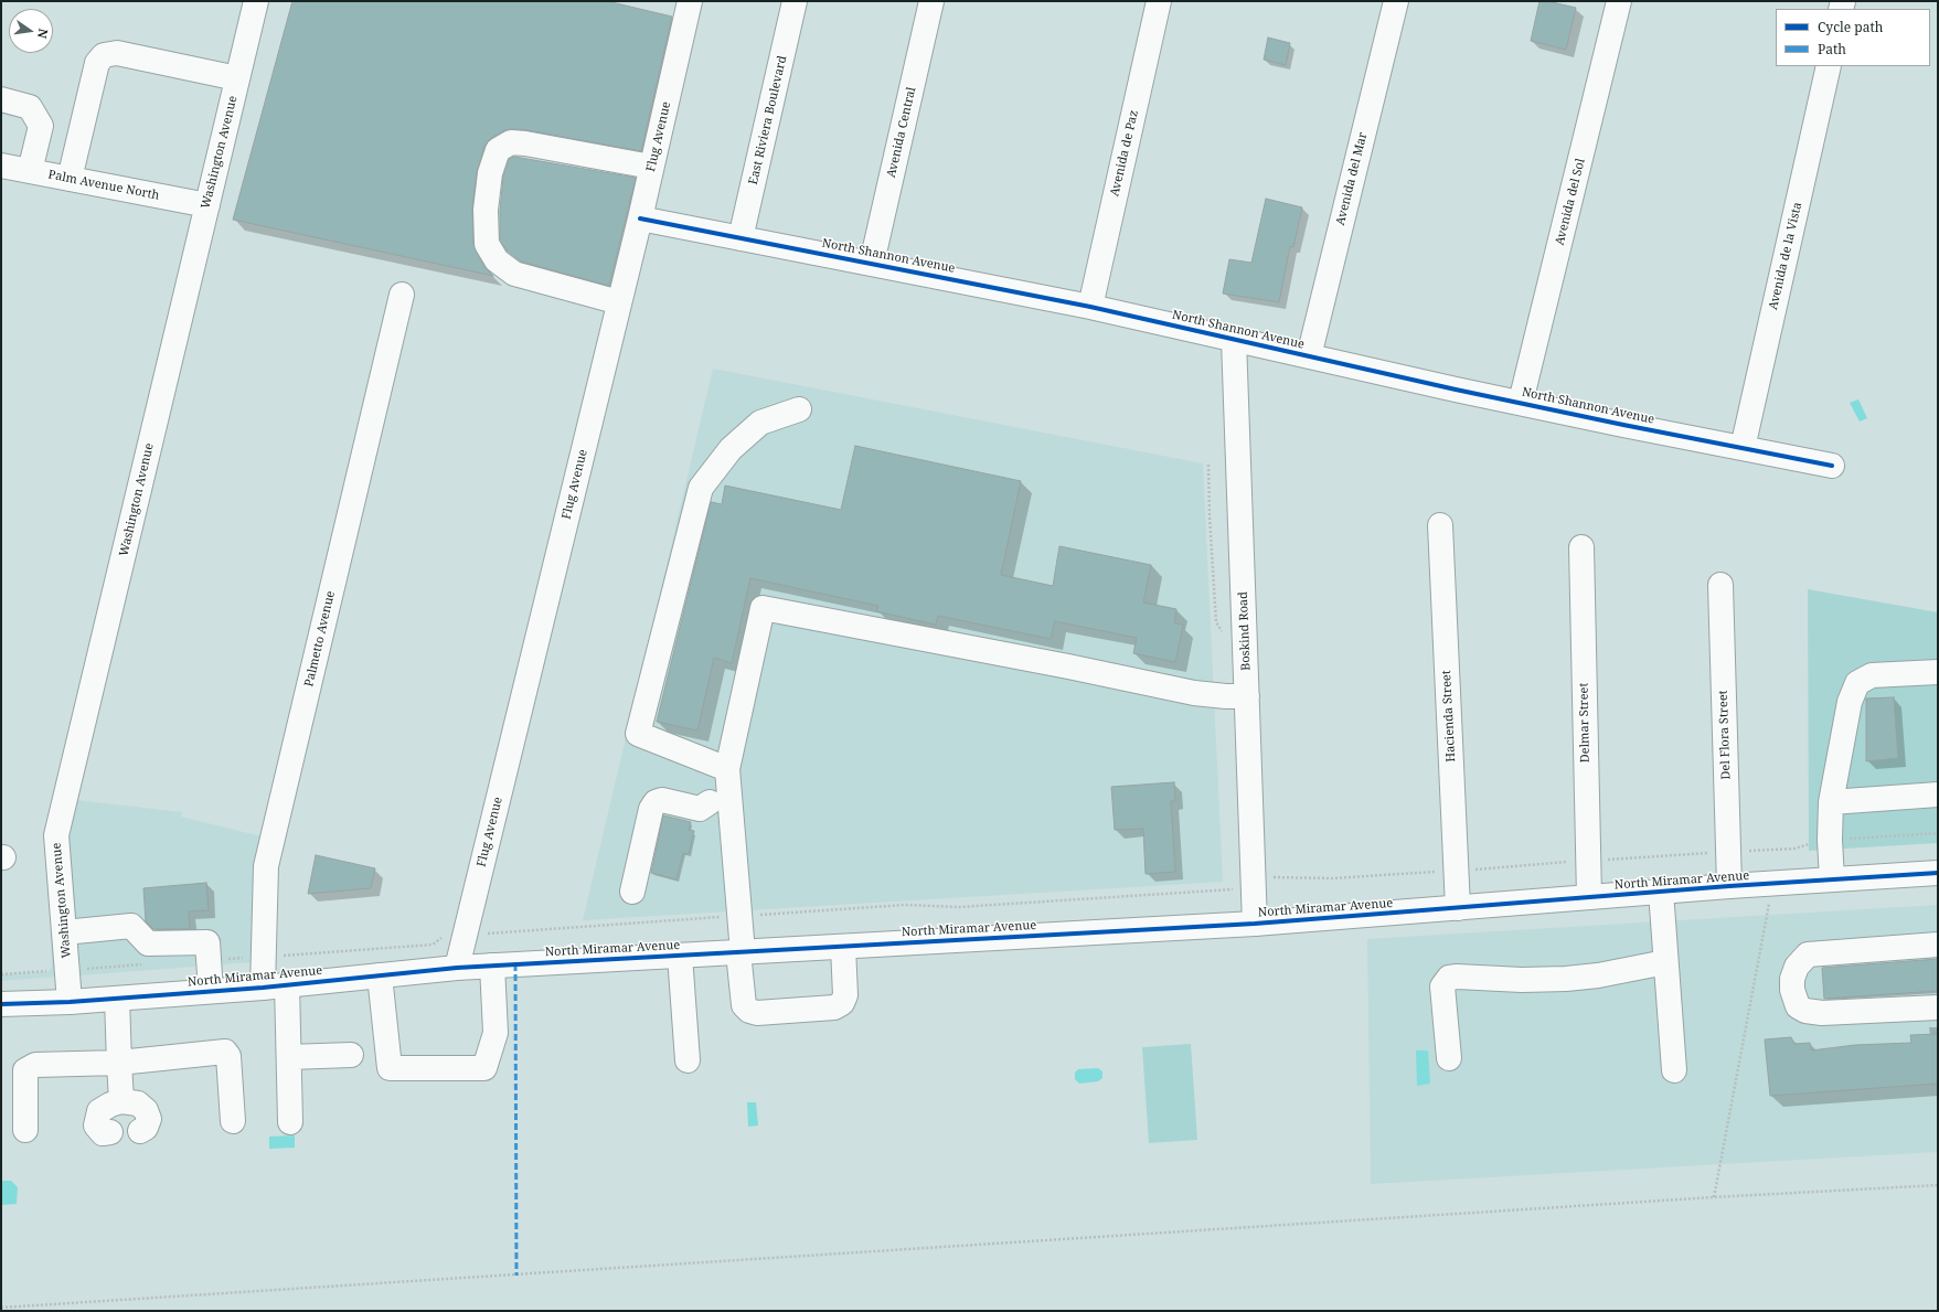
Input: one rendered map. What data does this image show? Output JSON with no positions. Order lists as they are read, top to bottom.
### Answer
{
  "streets": {
    "street": [
      "East Riviera Boulevard",
      "Avenida Central",
      "Flug Avenue",
      "Washington Avenue",
      "Avenida de Paz",
      "Avenida del Mar",
      "Palm Avenue North",
      "Avenida del Sol",
      "North Shannon Avenue",
      "Avenida de la Vista",
      "Boskind Road",
      "Palmetto Avenue",
      "Hacienda Street",
      "Delmar Street",
      "Del Flora Street",
      "North Miramar Avenue"
    ]
  },
  "crossings": [
    ["East Riviera Boulevard", "North Shannon Avenue"],
    ["Avenida Central", "North Shannon Avenue"],
    ["Flug Avenue", "North Shannon Avenue"],
    ["Flug Avenue", "North Miramar Avenue"],
    ["Washington Avenue", "Palm Avenue North"],
    ["Washington Avenue", "North Miramar Avenue"],
    ["Avenida de Paz", "North Shannon Avenue"],
    ["Avenida del Mar", "North Shannon Avenue"],
    ["Avenida del Sol", "North Shannon Avenue"],
    ["North Shannon Avenue", "Avenida de la Vista"],
    ["North Shannon Avenue", "Boskind Road"],
    ["Boskind Road", "North Miramar Avenue"],
    ["Palmetto Avenue", "North Miramar Avenue"],
    ["Hacienda Street", "North Miramar Avenue"],
    ["Delmar Street", "North Miramar Avenue"],
    ["Del Flora Street", "North Miramar Avenue"]
  ],
  "legend": ["Cycle path", "Path"],
  "north": "right"
}
